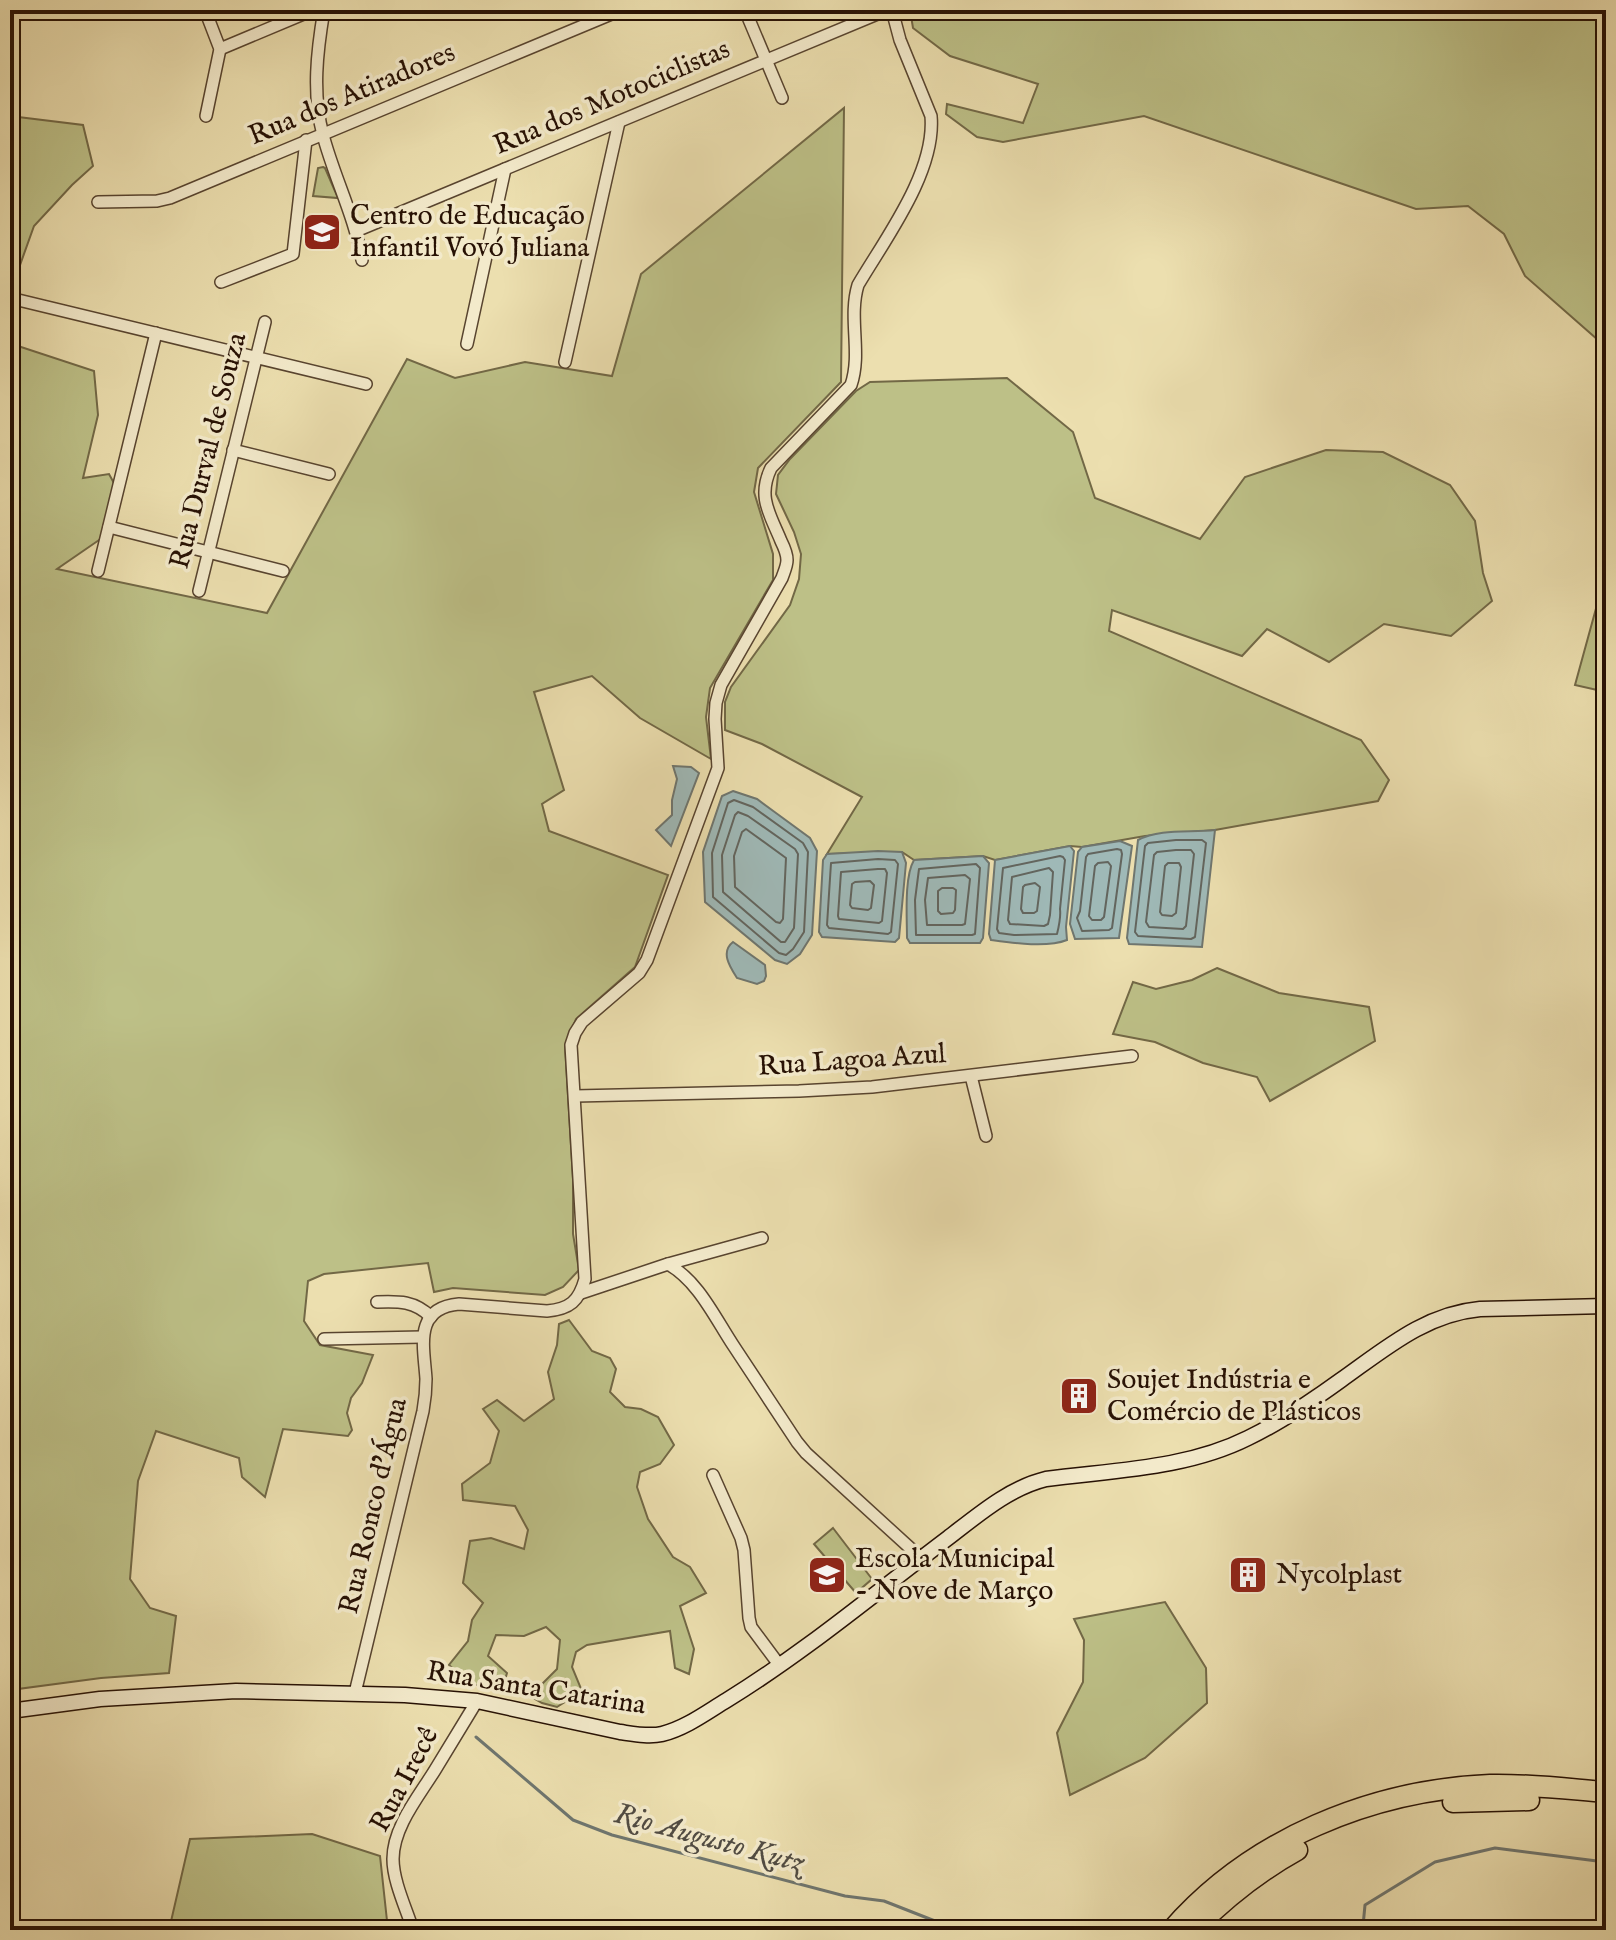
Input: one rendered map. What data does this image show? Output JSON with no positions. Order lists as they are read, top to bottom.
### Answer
{
  "streets": {
    "street": [
      "Rua dos Atiradores",
      "Rua dos Motociclistas",
      "Rua Durval de Souza",
      "Rua Lagoa Azul",
      "Rua Ronco d’Água",
      "Rua Santa Catarina",
      "Rua Irecê"
    ]
  },
  "crossings": [
    ["Rua Ronco d’Água", "Rua Santa Catarina"],
    ["Rua Santa Catarina", "Rua Irecê"]
  ],
  "water": ["Rio Augusto Kutz"],
  "places": {
    "school or university": ["Centro de Educação Infantil Vovó Juliana", "Escola Municipal - Nove de Março"],
    "building": ["Soujet Indústria e Comércio de Plásticos", "Nycolplast"]
  }
}
